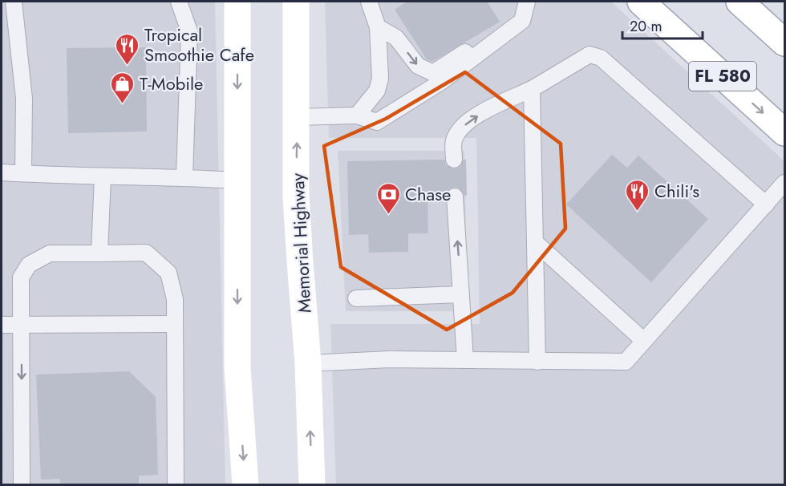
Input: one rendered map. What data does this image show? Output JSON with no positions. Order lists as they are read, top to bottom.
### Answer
{
  "streets": {
    "main road": ["FL 580", "Memorial Highway"]
  },
  "places": {
    "restaurant": ["Tropical Smoothie Cafe", "Chili's"],
    "shop": ["T-Mobile"],
    "bank": ["Chase"]
  },
  "scale_bar": "20 m"
}
